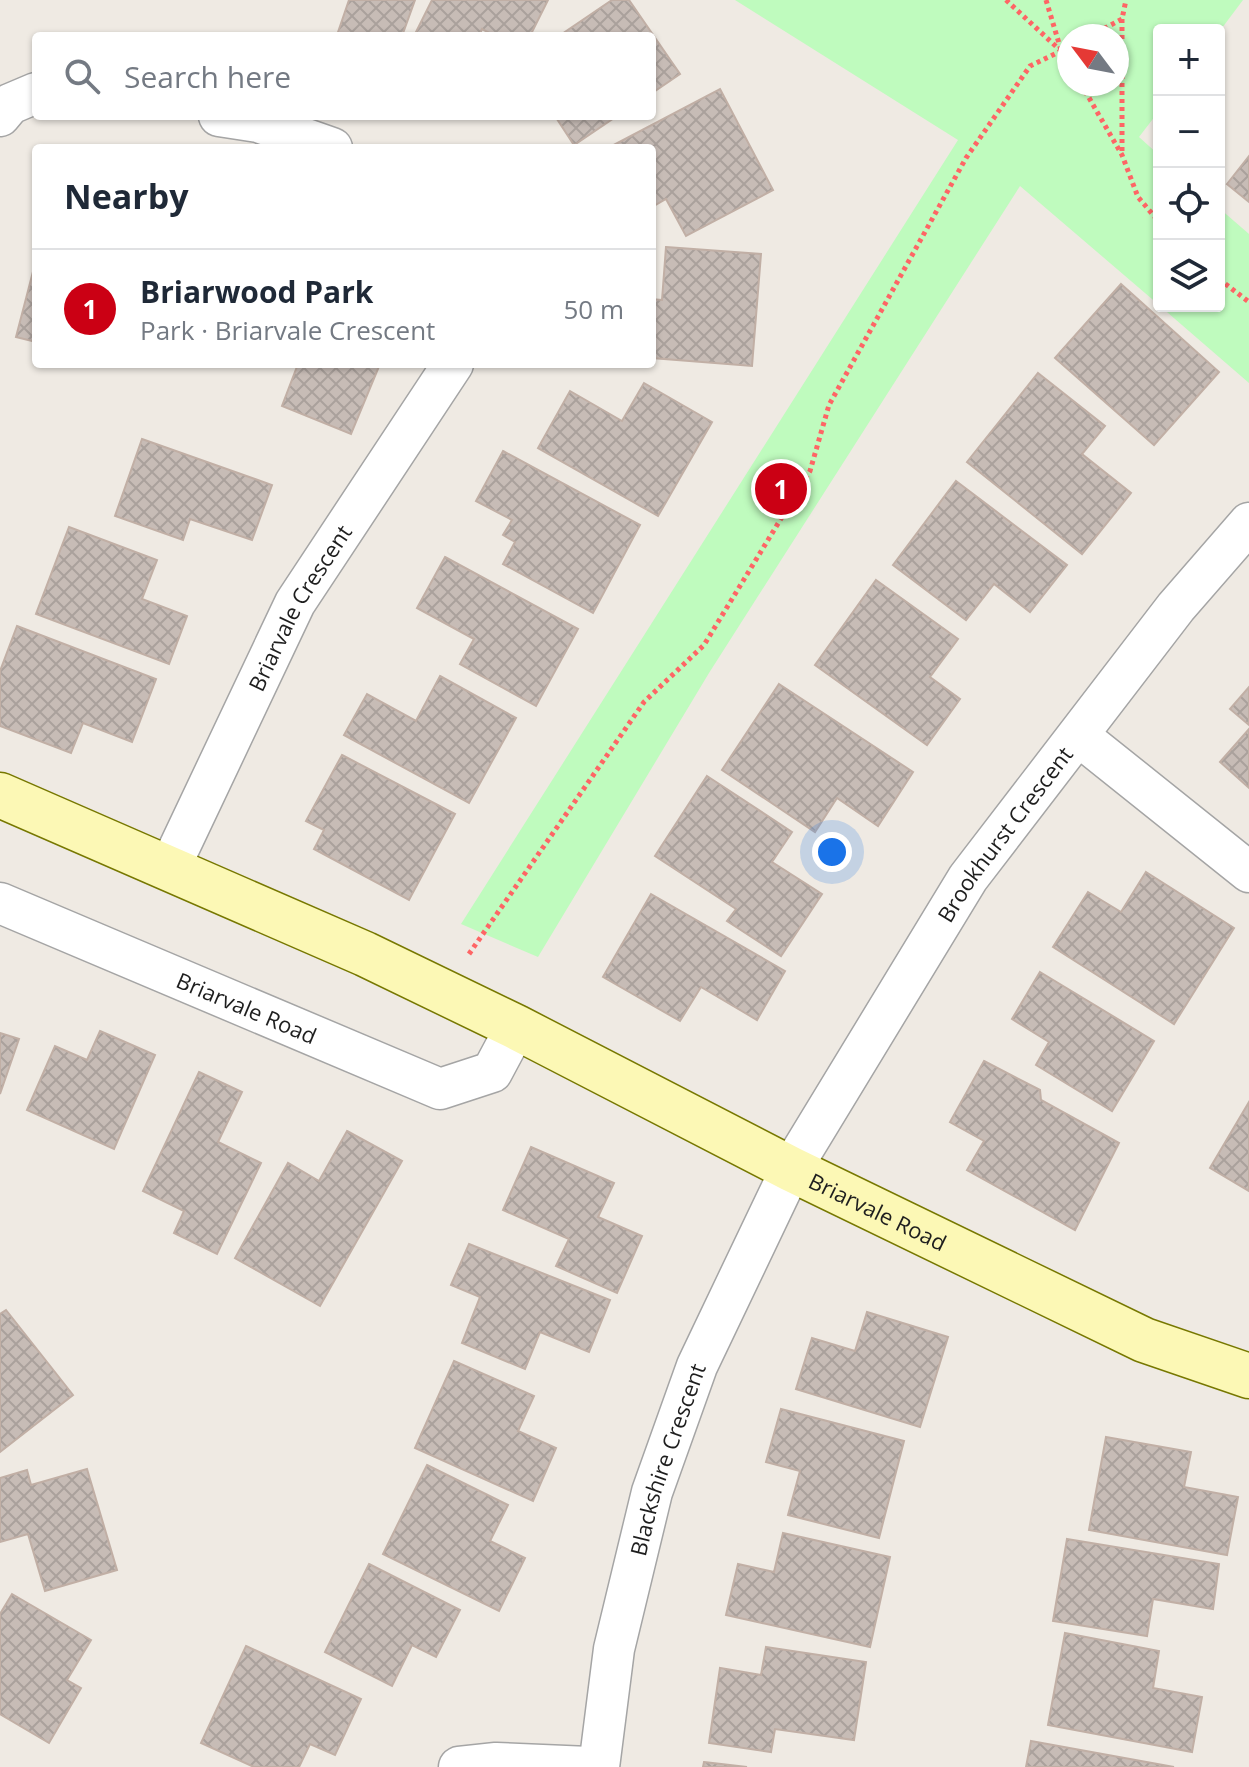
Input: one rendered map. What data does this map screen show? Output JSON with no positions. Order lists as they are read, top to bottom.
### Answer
{
  "streets": {
    "street": [
      "Briarvale Crescent",
      "Brookhurst Crescent",
      "Briarvale Road",
      "Blackshire Crescent"
    ]
  },
  "crossings": [
    ["Briarvale Crescent", "Briarvale Road"],
    ["Brookhurst Crescent", "Briarvale Road"],
    ["Brookhurst Crescent", "Blackshire Crescent"],
    ["Briarvale Road", "Blackshire Crescent"]
  ],
  "north": "top left",
  "page": {
    "map_buttons": ["+", "−"],
    "search": "Search here",
    "heading": "Nearby",
    "list": [
      {
        "mark": "1",
        "name": "Briarwood Park",
        "note": "Park · Briarvale Crescent",
        "value": "50 m"
      }
    ],
    "pins": "1"
  }
}
